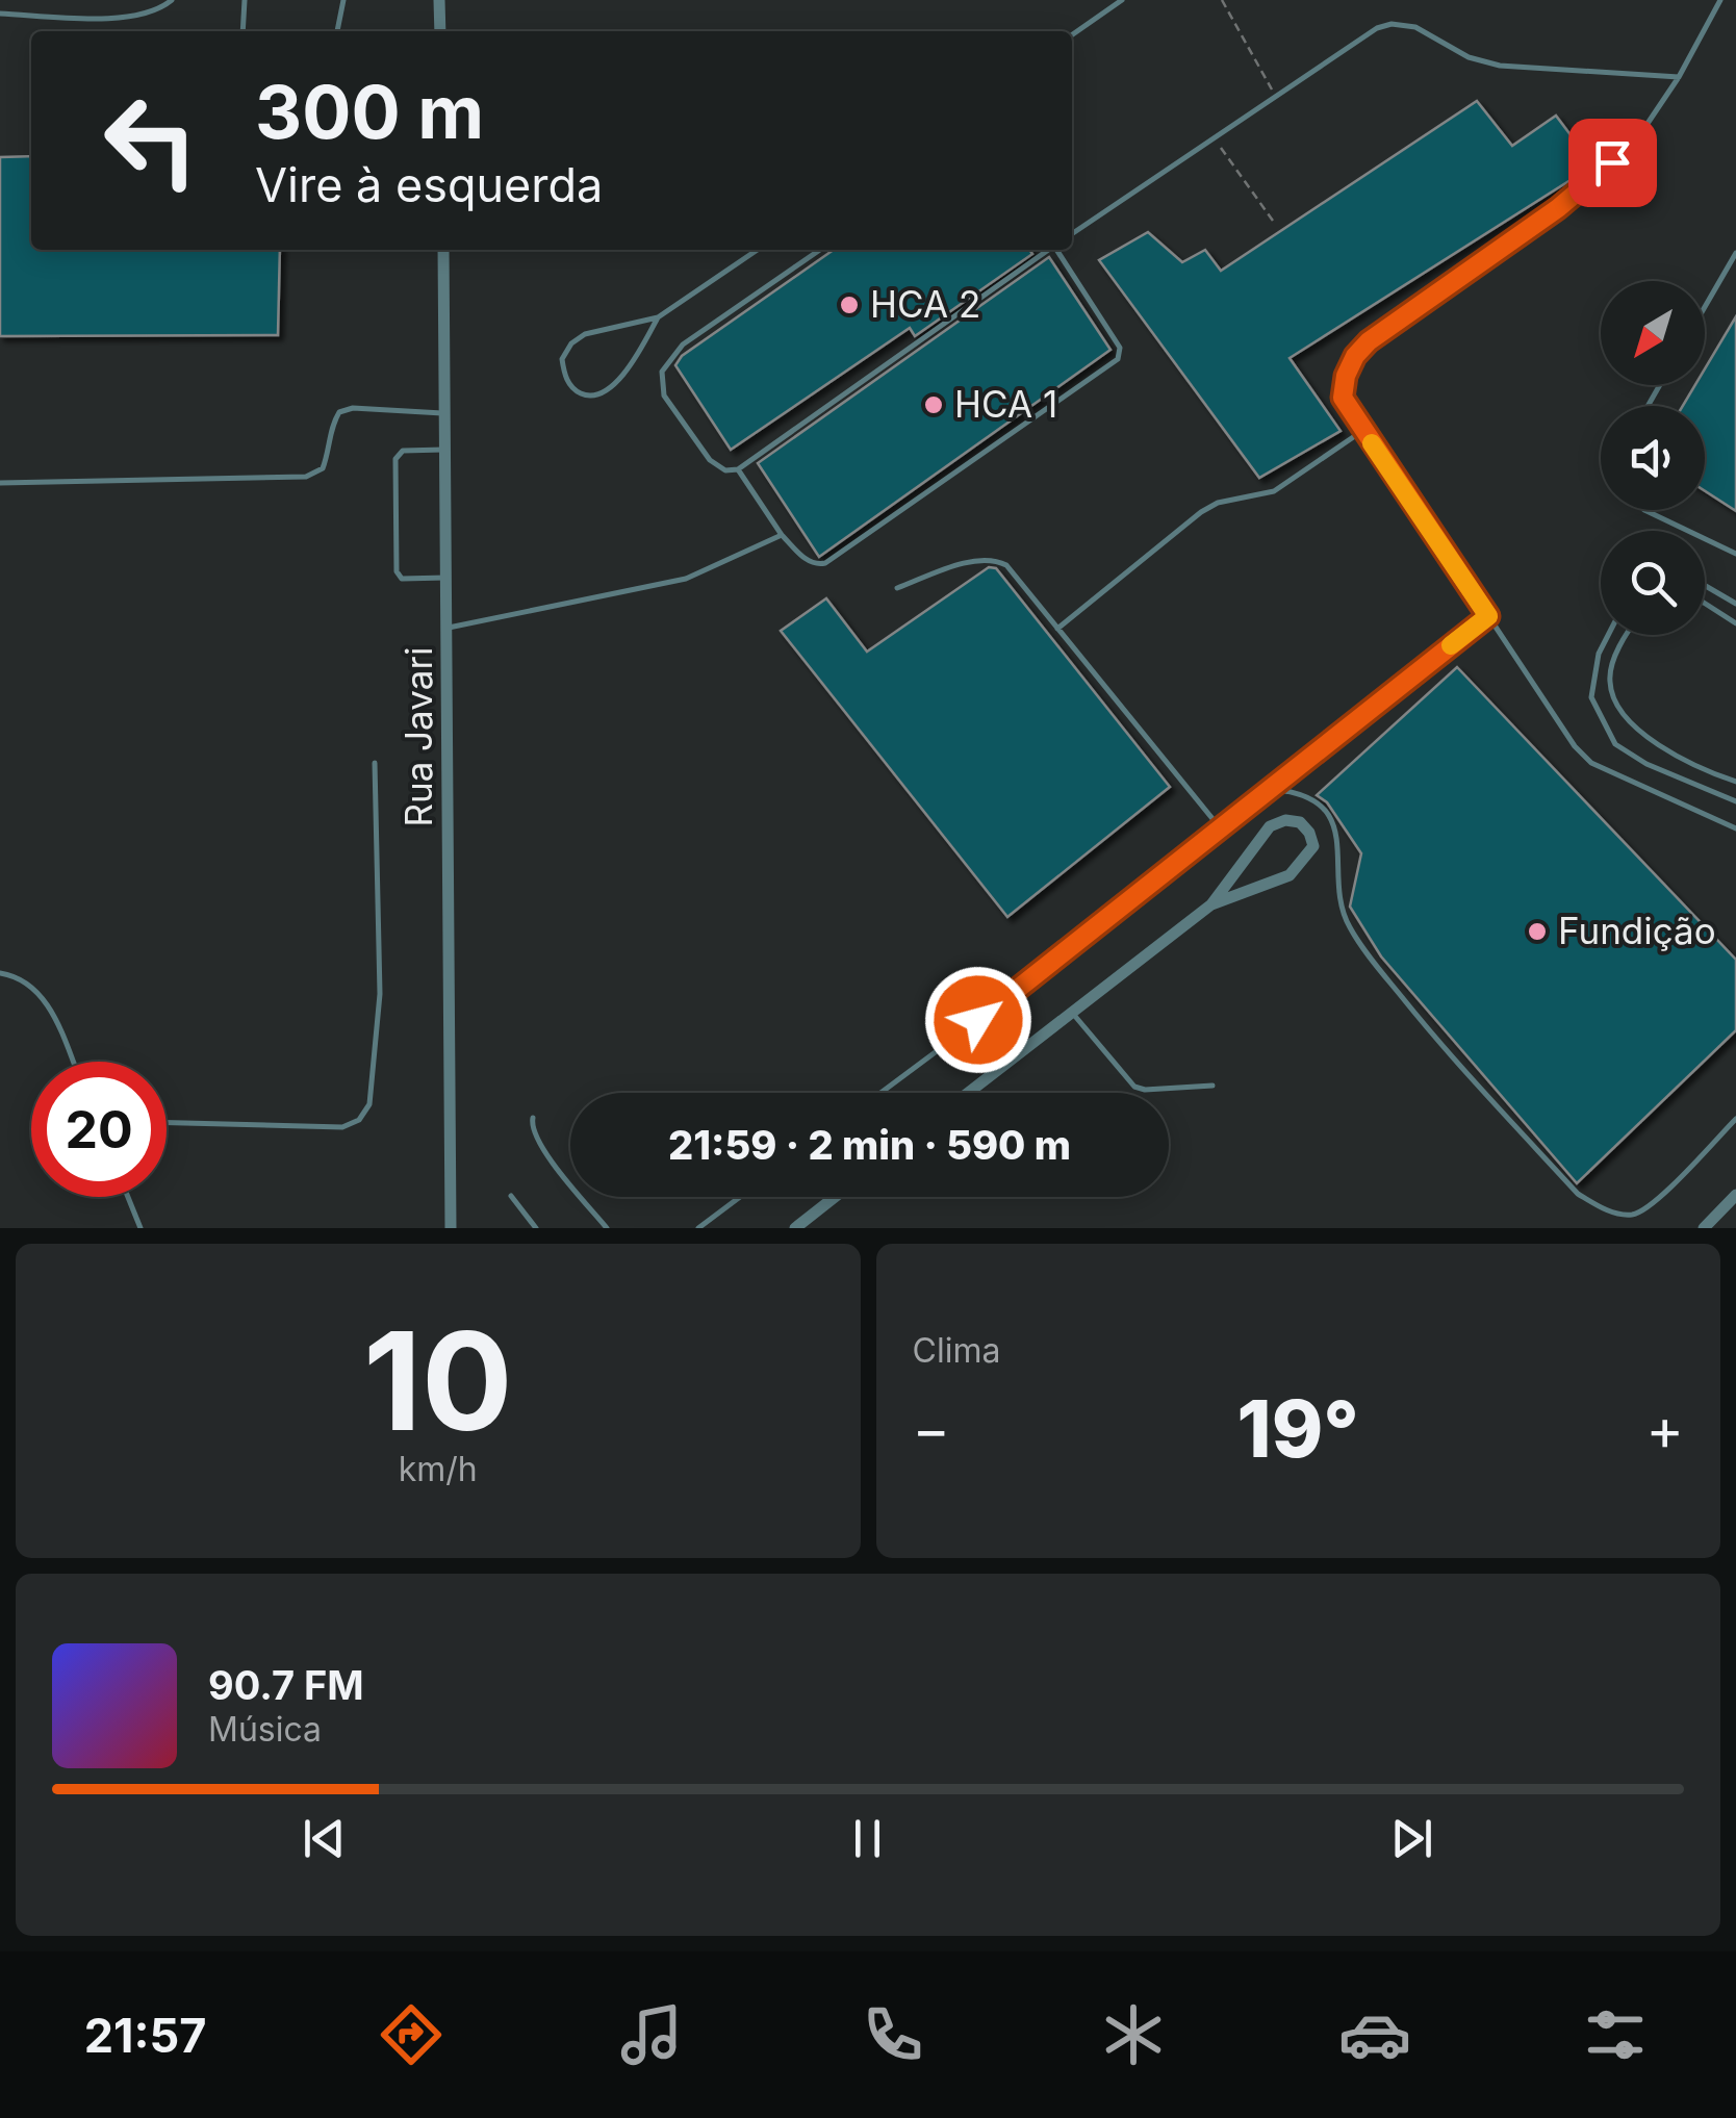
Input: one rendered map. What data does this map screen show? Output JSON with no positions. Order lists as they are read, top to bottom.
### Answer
{
  "streets": {
    "street": ["Rua Javari"]
  },
  "places": ["HCA 2", "HCA 1", "Fundição"],
  "north": "bottom left",
  "page": {
    "turn": ["300 m", "Vire à esquerda"],
    "limit": "20",
    "trip": "21:59 · 2 min · 590 m",
    "tile": [
      ["10", "km/h"],
      "Clima"
    ],
    "heat": ["−", "19°", "+"],
    "song": ["90.7 FM", "Música"],
    "tabs": "21:57"
  }
}
